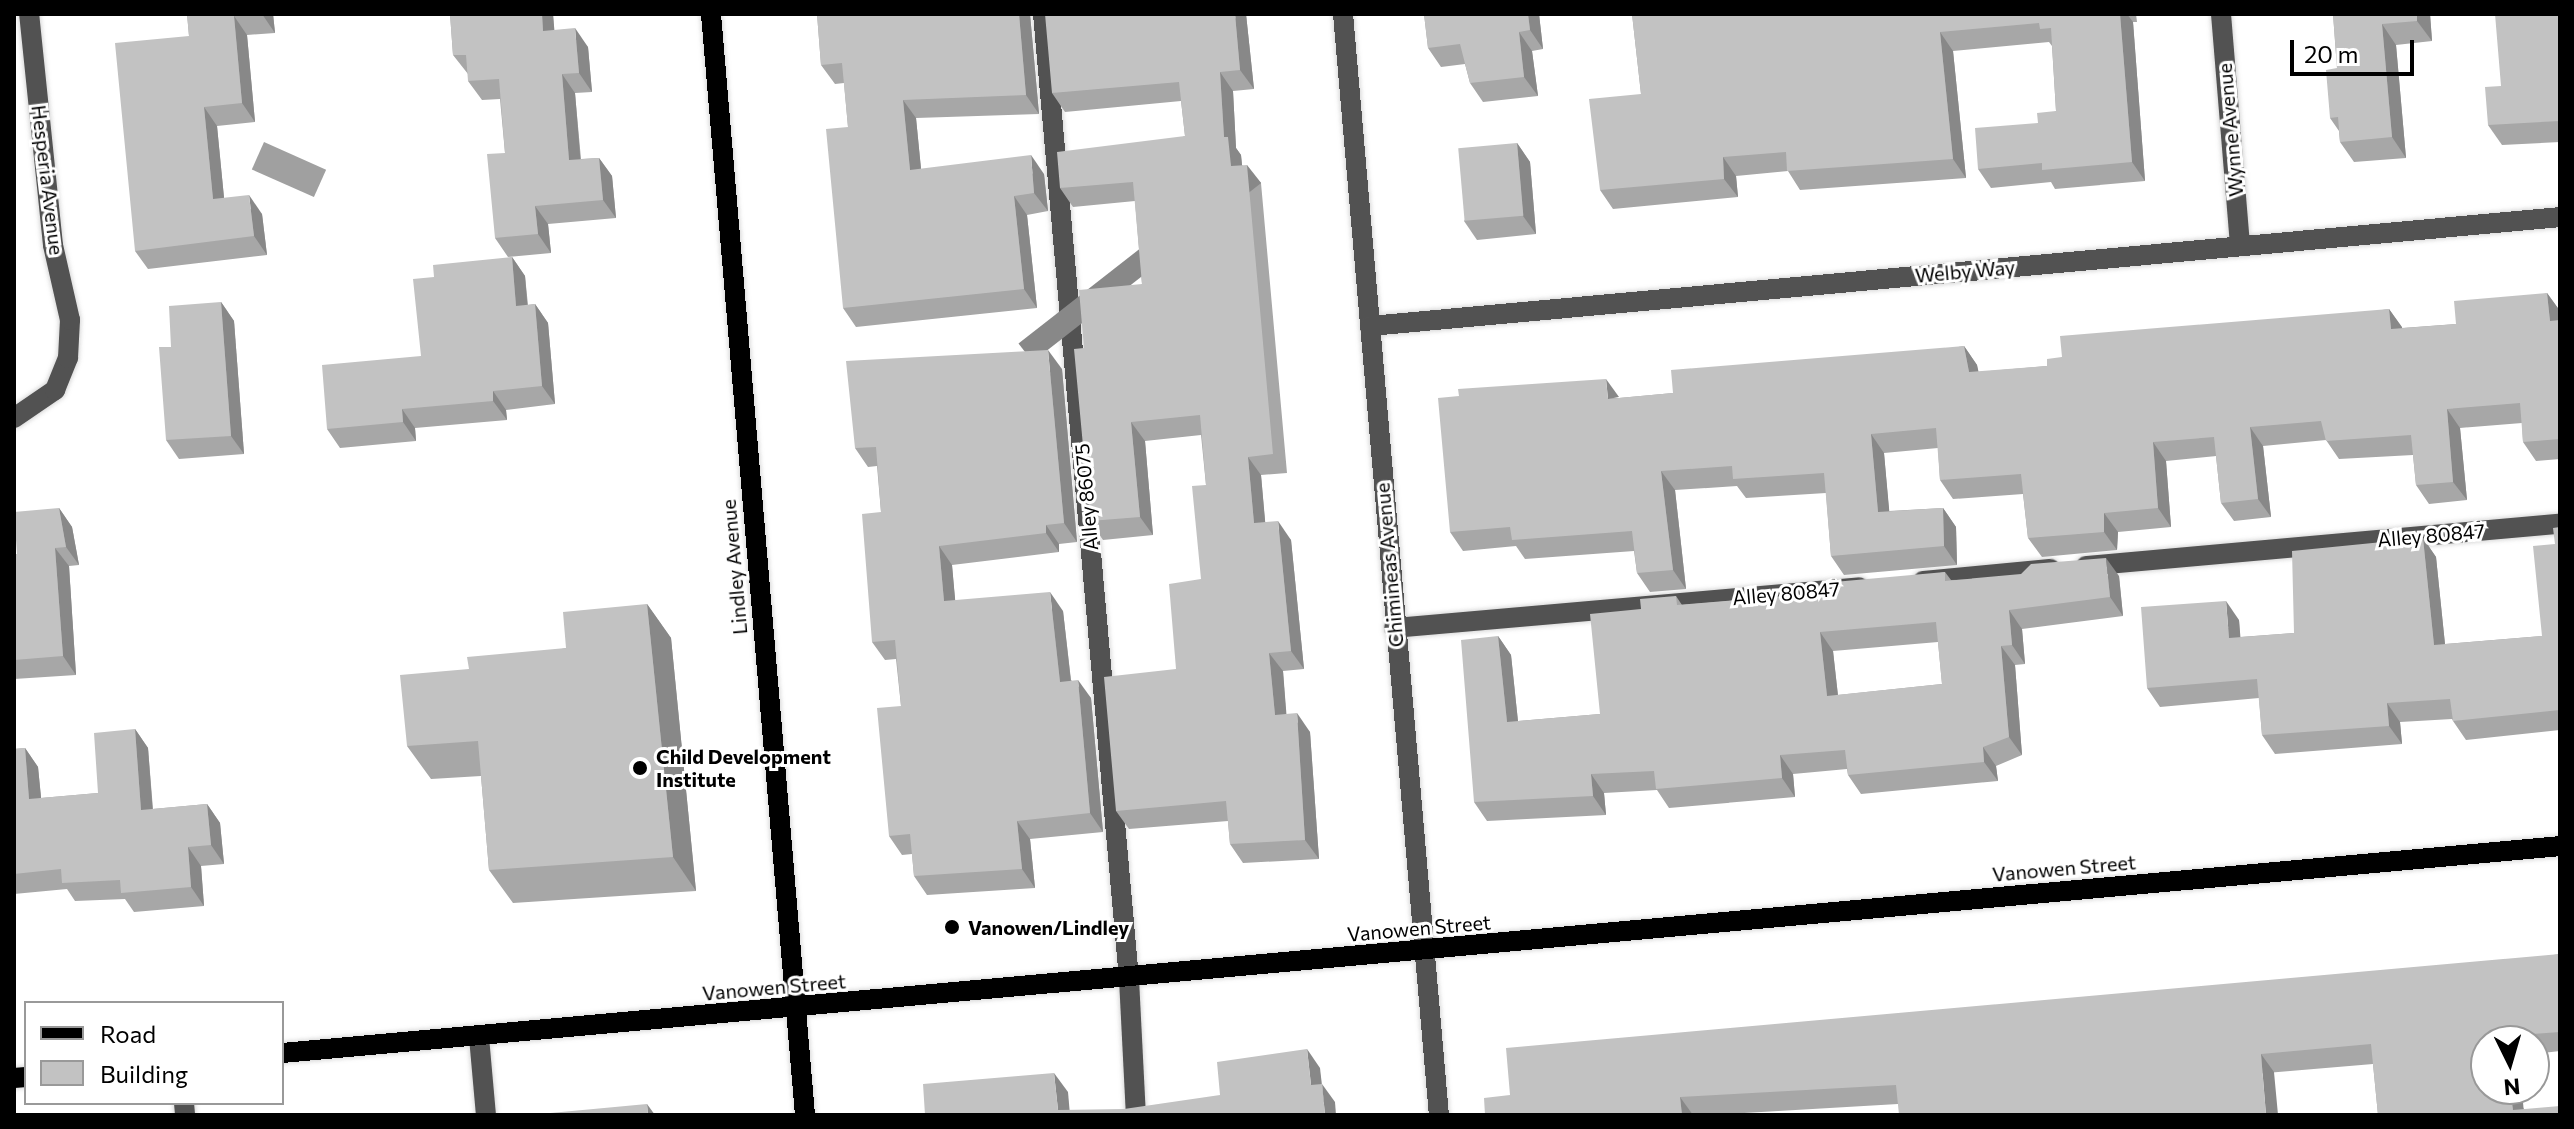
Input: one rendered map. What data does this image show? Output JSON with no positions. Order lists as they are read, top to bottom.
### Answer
{
  "streets": {
    "main road": ["Lindley Avenue", "Vanowen Street"],
    "street": [
      "Wynne Avenue",
      "Hesperia Avenue",
      "Welby Way",
      "Alley 86075",
      "Alley 80847",
      "Chimineas Avenue"
    ]
  },
  "crossings": [
    ["Wynne Avenue", "Welby Way"],
    ["Welby Way", "Chimineas Avenue"],
    ["Alley 86075", "Vanowen Street"],
    ["Alley 80847", "Chimineas Avenue"],
    ["Chimineas Avenue", "Vanowen Street"],
    ["Lindley Avenue", "Vanowen Street"]
  ],
  "places": ["Child Development Institute", "Vanowen/Lindley"],
  "legend": ["Road", "Building"],
  "scale_bar": "20 m",
  "north": "bottom"
}
